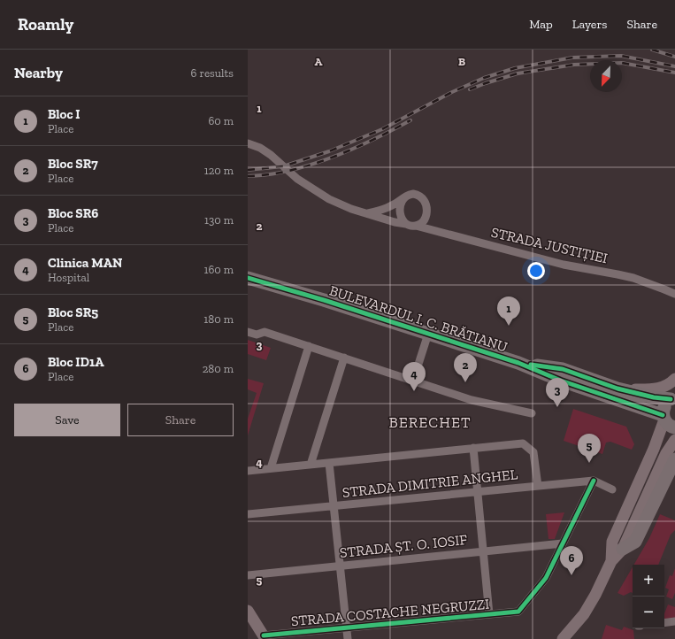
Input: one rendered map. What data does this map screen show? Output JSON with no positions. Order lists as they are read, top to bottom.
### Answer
{
  "streets": {
    "main road": ["BULEVARDUL I. C. BRĂTIANU"],
    "street": [
      "STRADA JUSTIȚIEI",
      "STRADA DIMITRIE ANGHEL",
      "STRADA ȘT. O. IOSIF",
      "STRADA COSTACHE NEGRUZZI"
    ]
  },
  "crossings": [
    ["STRADA ȘT. O. IOSIF", "STRADA COSTACHE NEGRUZZI"]
  ],
  "districts": ["BERECHET"],
  "north": "bottom left",
  "page": {
    "header": "Roamly",
    "nav": ["Map", "Layers", "Share"],
    "heading": ["Nearby", "6 results"],
    "list": [
      {
        "mark": "1",
        "name": "Bloc I",
        "note": "Place",
        "value": "60 m"
      },
      {
        "mark": "2",
        "name": "Bloc SR7",
        "note": "Place",
        "value": "120 m"
      },
      {
        "mark": "3",
        "name": "Bloc SR6",
        "note": "Place",
        "value": "130 m"
      },
      {
        "mark": "4",
        "name": "Clinica MAN",
        "note": "Hospital",
        "value": "160 m"
      },
      {
        "mark": "5",
        "name": "Bloc SR5",
        "note": "Place",
        "value": "180 m"
      },
      {
        "mark": "6",
        "name": "Bloc ID1A",
        "note": "Place",
        "value": "280 m"
      }
    ],
    "pins": [
      "1",
      "2",
      "4",
      "3",
      "5",
      "6"
    ],
    "buttons": ["Save", "Share"],
    "map_buttons": ["+", "−"]
  },
  "grid": {
    "columns": ["A", "B"],
    "rows": [
      "1",
      "2",
      "3",
      "4",
      "5"
    ]
  }
}
